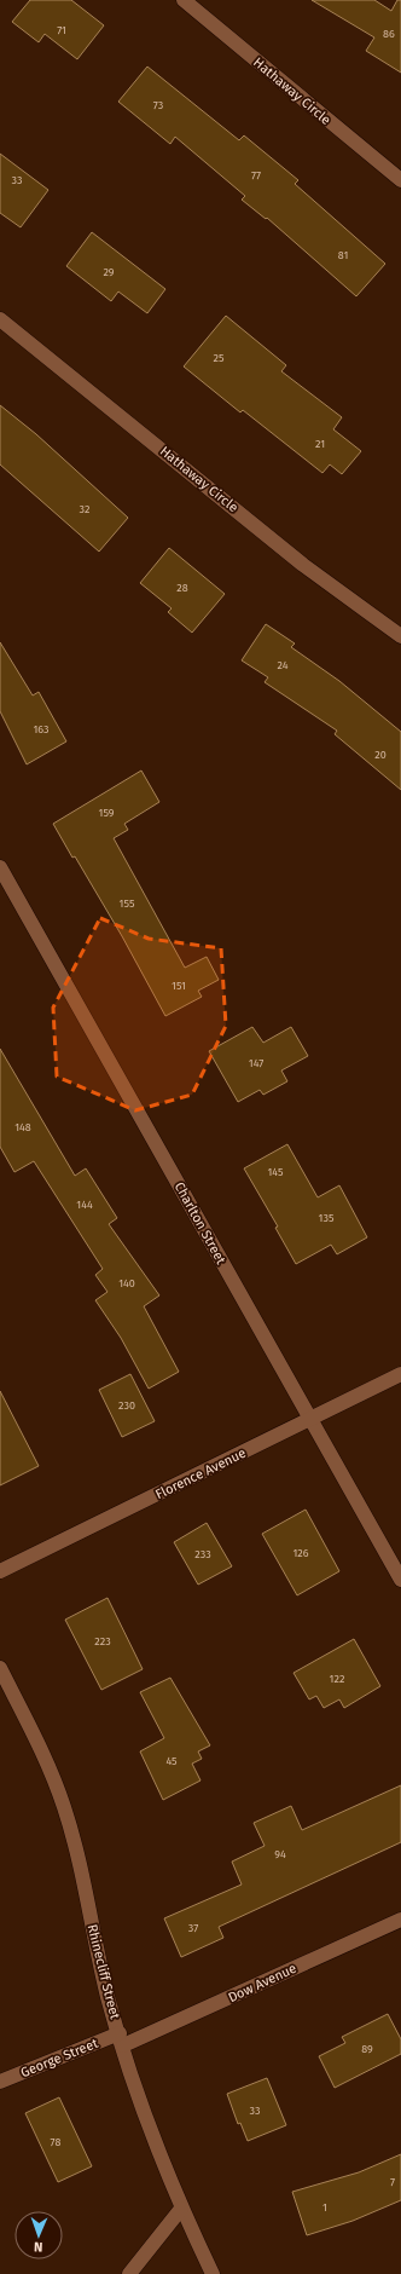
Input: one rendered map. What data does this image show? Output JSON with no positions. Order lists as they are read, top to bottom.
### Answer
{
  "streets": {
    "street": [
      "Hathaway Circle",
      "Charlton Street",
      "Florence Avenue",
      "Rhinecliff Street",
      "Dow Avenue",
      "George Street"
    ]
  },
  "crossings": [
    ["Charlton Street", "Florence Avenue"],
    ["Rhinecliff Street", "Dow Avenue"],
    ["Rhinecliff Street", "George Street"],
    ["Dow Avenue", "George Street"]
  ],
  "house_numbers": [
    "71",
    "86",
    "73",
    "77",
    "33",
    "81",
    "29",
    "25",
    "21",
    "32",
    "28",
    "24",
    "163",
    "20",
    "159",
    "155",
    "151",
    "147",
    "148",
    "145",
    "144",
    "135",
    "140",
    "230",
    "126",
    "233",
    "223",
    "122",
    "45",
    "94",
    "37",
    "89",
    "33",
    "78",
    "7",
    "1"
  ],
  "north": "bottom"
}
